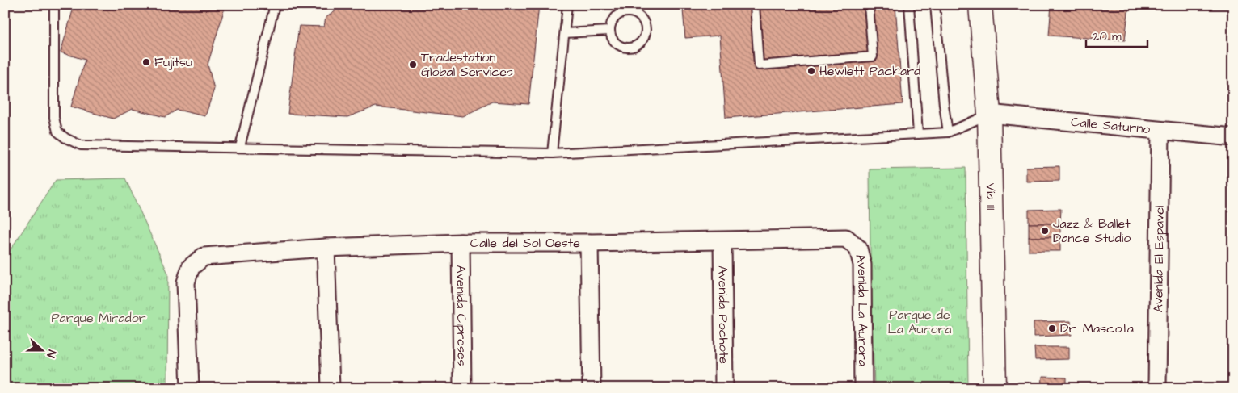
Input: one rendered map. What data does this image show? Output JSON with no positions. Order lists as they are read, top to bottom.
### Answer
{
  "streets": {
    "main road": ["Vía 111"],
    "street": [
      "Calle Saturno",
      "Calle del Sol Oeste",
      "Avenida El Espavel",
      "Avenida La Aurora",
      "Avenida Pochote",
      "Avenida Cipreses"
    ]
  },
  "crossings": [
    ["Calle Saturno", "Vía 111"],
    ["Calle Saturno", "Avenida El Espavel"],
    ["Calle del Sol Oeste", "Avenida La Aurora"],
    ["Calle del Sol Oeste", "Avenida Pochote"],
    ["Calle del Sol Oeste", "Avenida Cipreses"]
  ],
  "parks": ["Parque de La Aurora", "Parque Mirador"],
  "places": [
    "Fujitsu",
    "Tradestation Global Services",
    "Hewlett Packard",
    "Jazz & Ballet Dance Studio",
    "Dr. Mascota"
  ],
  "scale_bar": "20 m",
  "north": "right"
}
